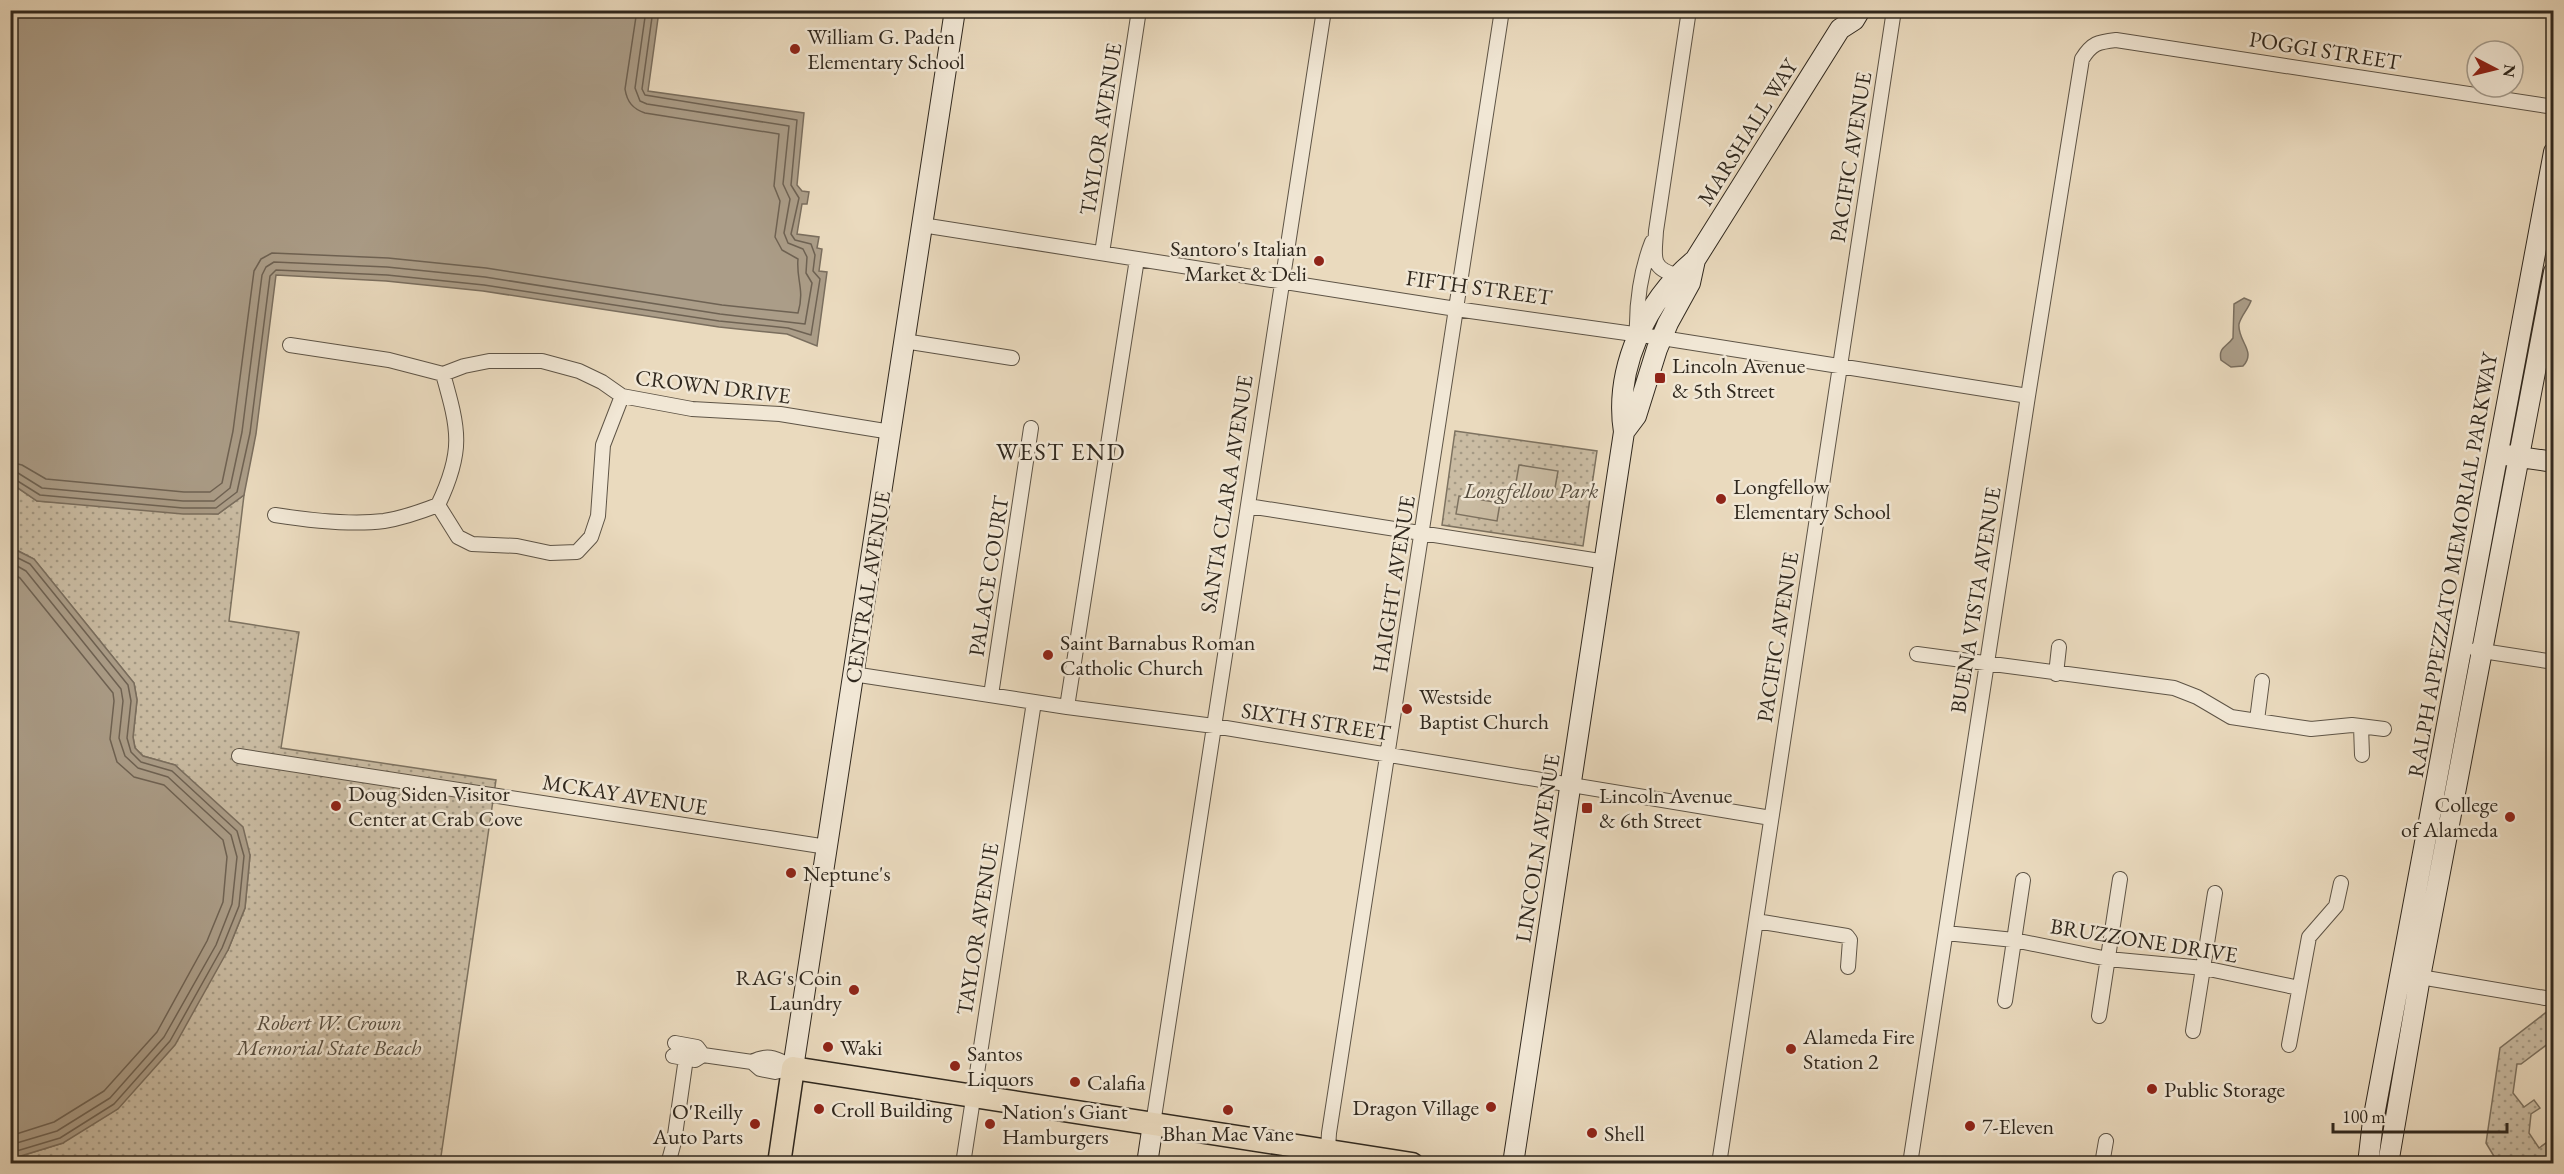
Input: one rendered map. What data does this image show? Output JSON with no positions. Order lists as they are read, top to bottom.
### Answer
{
  "streets": {
    "main road": ["CENTRAL AVENUE"],
    "street": [
      "POGGI STREET",
      "TAYLOR AVENUE",
      "MARSHALL WAY",
      "PACIFIC AVENUE",
      "FIFTH STREET",
      "CROWN DRIVE",
      "SANTA CLARA AVENUE",
      "RALPH APPEZZATO MEMORIAL PARKWAY",
      "PALACE COURT",
      "HAIGHT AVENUE",
      "BUENA VISTA AVENUE",
      "SIXTH STREET",
      "MCKAY AVENUE",
      "LINCOLN AVENUE",
      "BRUZZONE DRIVE"
    ]
  },
  "crossings": [
    ["POGGI STREET", "BUENA VISTA AVENUE"],
    ["TAYLOR AVENUE", "FIFTH STREET"],
    ["TAYLOR AVENUE", "SIXTH STREET"],
    ["MARSHALL WAY", "FIFTH STREET"],
    ["MARSHALL WAY", "LINCOLN AVENUE"],
    ["PACIFIC AVENUE", "FIFTH STREET"],
    ["PACIFIC AVENUE", "SIXTH STREET"],
    ["FIFTH STREET", "SANTA CLARA AVENUE"],
    ["FIFTH STREET", "HAIGHT AVENUE"],
    ["FIFTH STREET", "CENTRAL AVENUE"],
    ["FIFTH STREET", "BUENA VISTA AVENUE"],
    ["FIFTH STREET", "LINCOLN AVENUE"],
    ["CROWN DRIVE", "CENTRAL AVENUE"],
    ["SANTA CLARA AVENUE", "SIXTH STREET"],
    ["PALACE COURT", "SIXTH STREET"],
    ["HAIGHT AVENUE", "SIXTH STREET"],
    ["CENTRAL AVENUE", "SIXTH STREET"],
    ["CENTRAL AVENUE", "MCKAY AVENUE"],
    ["BUENA VISTA AVENUE", "BRUZZONE DRIVE"],
    ["SIXTH STREET", "LINCOLN AVENUE"]
  ],
  "districts": ["WEST END"],
  "parks": ["Longfellow Park", "Robert W. Crown Memorial State Beach"],
  "places": {
    "other": [
      "William G. Paden Elementary School",
      "Santoro's Italian Market & Deli",
      "Longfellow Elementary School",
      "Saint Barnabus Roman Catholic Church",
      "Westside Baptist Church",
      "Doug Siden Visitor Center at Crab Cove",
      "College of Alameda",
      "Neptune's",
      "RAG's Coin Laundry",
      "Waki",
      "Alameda Fire Station 2",
      "Santos Liquors",
      "Calafia",
      "Public Storage",
      "Dragon Village",
      "Croll Building",
      "Bhan Mae Vane",
      "O'Reilly Auto Parts",
      "Nation's Giant Hamburgers",
      "7-Eleven",
      "Shell"
    ],
    "transit": ["Lincoln Avenue & 5th Street", "Lincoln Avenue & 6th Street"]
  },
  "scale_bar": "100 m",
  "north": "right"
}
